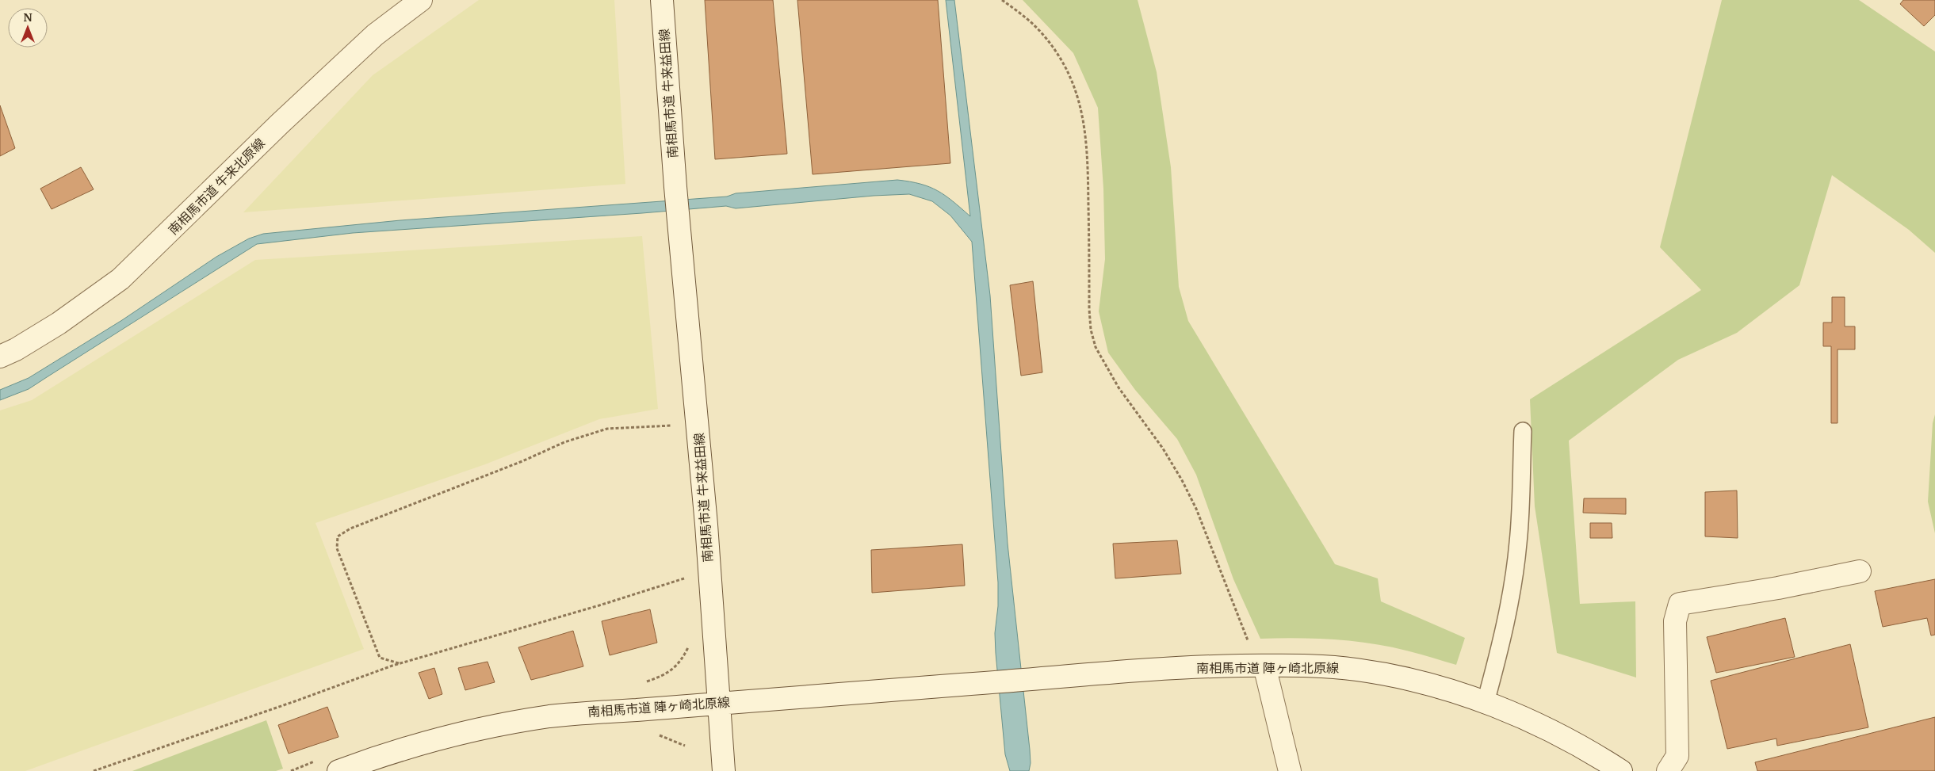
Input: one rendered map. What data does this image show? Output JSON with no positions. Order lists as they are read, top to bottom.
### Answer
{
  "streets": {
    "street": ["南相馬市道 牛来益田線", "南相馬市道 牛来北原線", "南相馬市道 陣ヶ崎北原線"]
  },
  "crossings": [
    ["南相馬市道 牛来益田線", "南相馬市道 陣ヶ崎北原線"]
  ],
  "north": "top"
}
